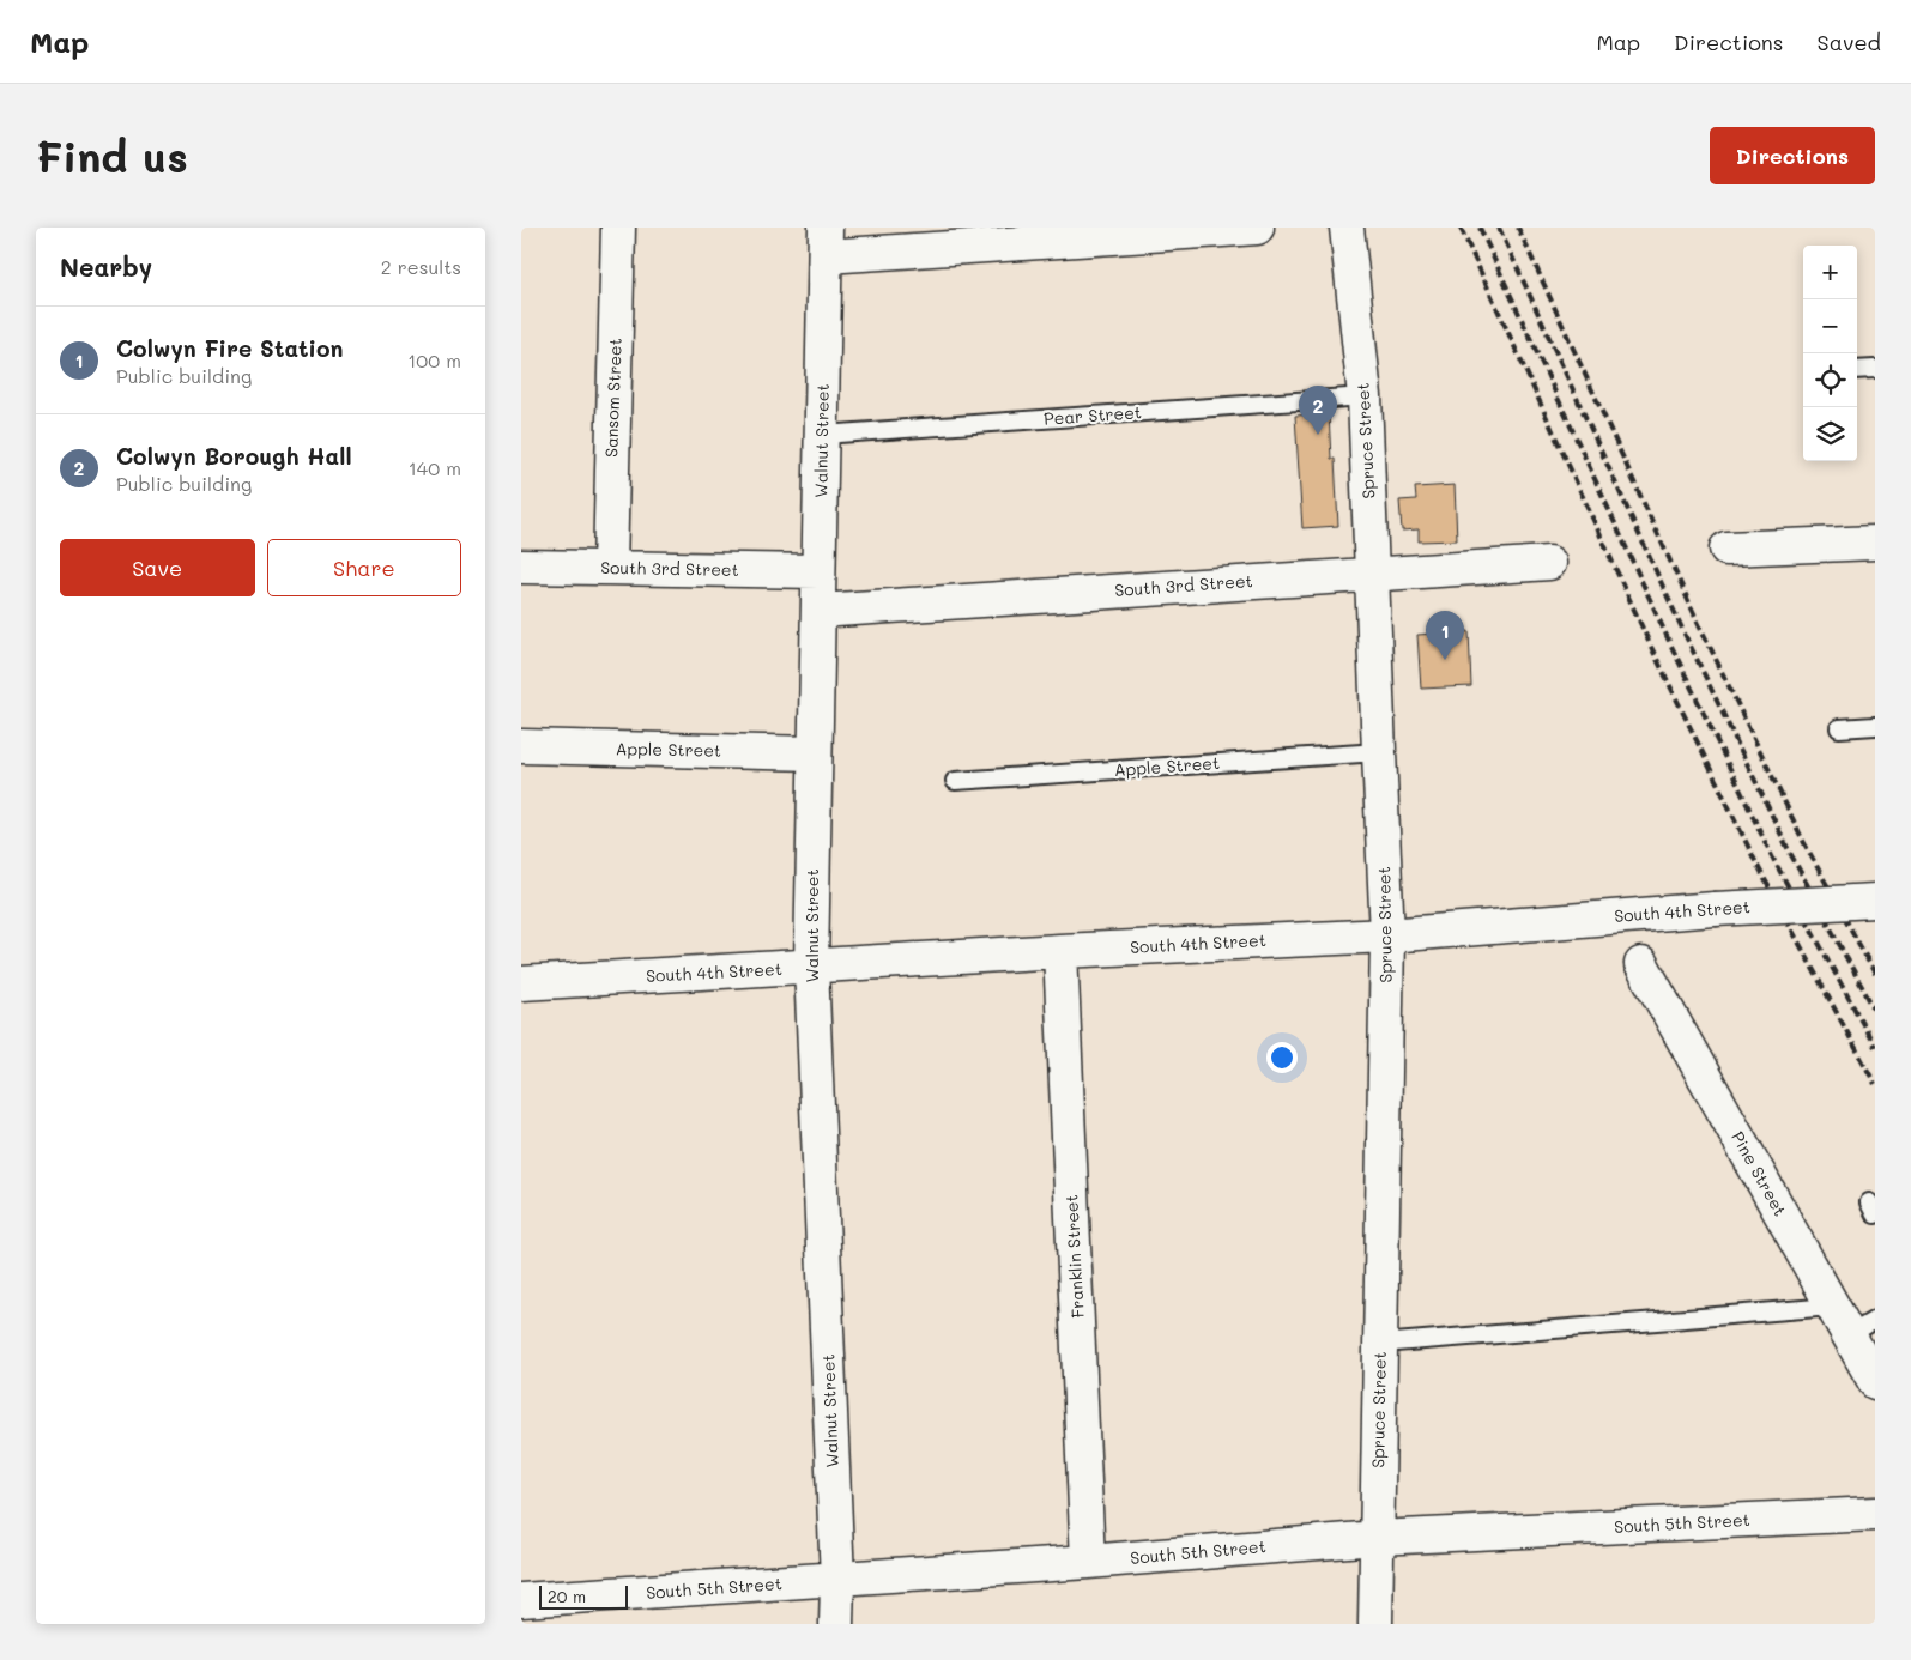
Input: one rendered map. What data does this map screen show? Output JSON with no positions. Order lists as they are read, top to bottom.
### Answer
{
  "streets": {
    "street": [
      "Sansom Street",
      "Walnut Street",
      "Spruce Street",
      "South 3rd Street",
      "Apple Street",
      "South 4th Street",
      "Pine Street",
      "Franklin Street",
      "South 5th Street"
    ],
    "lane": ["Pear Street"]
  },
  "crossings": [
    ["Sansom Street", "South 3rd Street"],
    ["Pear Street", "Walnut Street"],
    ["Pear Street", "Spruce Street"],
    ["Walnut Street", "South 3rd Street"],
    ["Walnut Street", "Apple Street"],
    ["Walnut Street", "South 4th Street"],
    ["Walnut Street", "South 5th Street"],
    ["Spruce Street", "South 3rd Street"],
    ["Spruce Street", "Apple Street"],
    ["Spruce Street", "South 4th Street"],
    ["Spruce Street", "South 5th Street"],
    ["South 4th Street", "Franklin Street"],
    ["Franklin Street", "South 5th Street"]
  ],
  "scale_bar": "20 m",
  "page": {
    "header": "Map",
    "nav": ["Map", "Directions", "Saved"],
    "buttons": [
      "Directions",
      ["Save", "Share"]
    ],
    "title": "Find us",
    "heading": ["Nearby", "2 results"],
    "map_buttons": ["+", "−"],
    "list": [
      {
        "mark": "1",
        "name": "Colwyn Fire Station",
        "note": "Public building",
        "value": "100 m"
      },
      {
        "mark": "2",
        "name": "Colwyn Borough Hall",
        "note": "Public building",
        "value": "140 m"
      }
    ],
    "pins": ["2", "1"],
    "scale": "20 m"
  }
}
